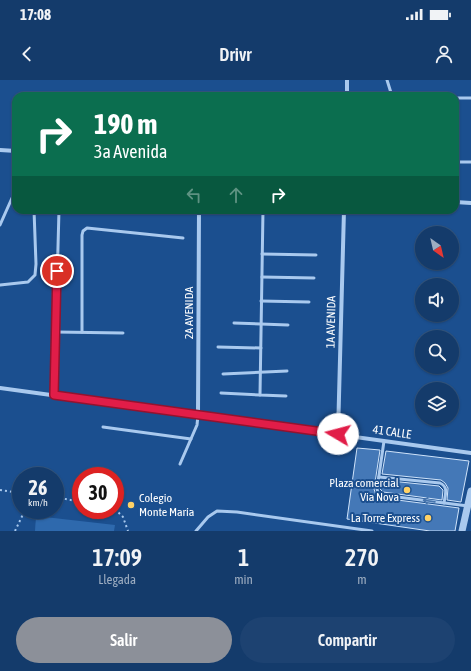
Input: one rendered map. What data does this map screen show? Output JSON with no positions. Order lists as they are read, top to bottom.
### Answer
{
  "streets": {
    "street": ["2A AVENIDA", "1A AVENIDA", "41 CALLE"]
  },
  "crossings": [
    ["2A AVENIDA", "41 CALLE"],
    ["1A AVENIDA", "41 CALLE"]
  ],
  "places": ["Plaza comercial Via Nova", "Colegio Monte María", "La Torre Express"],
  "north": "bottom right",
  "page": {
    "status": "17:08",
    "header": "Drivr",
    "turn": ["190 m", "3a Avenida"],
    "speed": "26 km/h",
    "limit": "30",
    "eta": [
      "17:09",
      "Llegada",
      "1",
      "min",
      "270",
      "m"
    ],
    "buttons": ["Salir", "Compartir"]
  }
}
